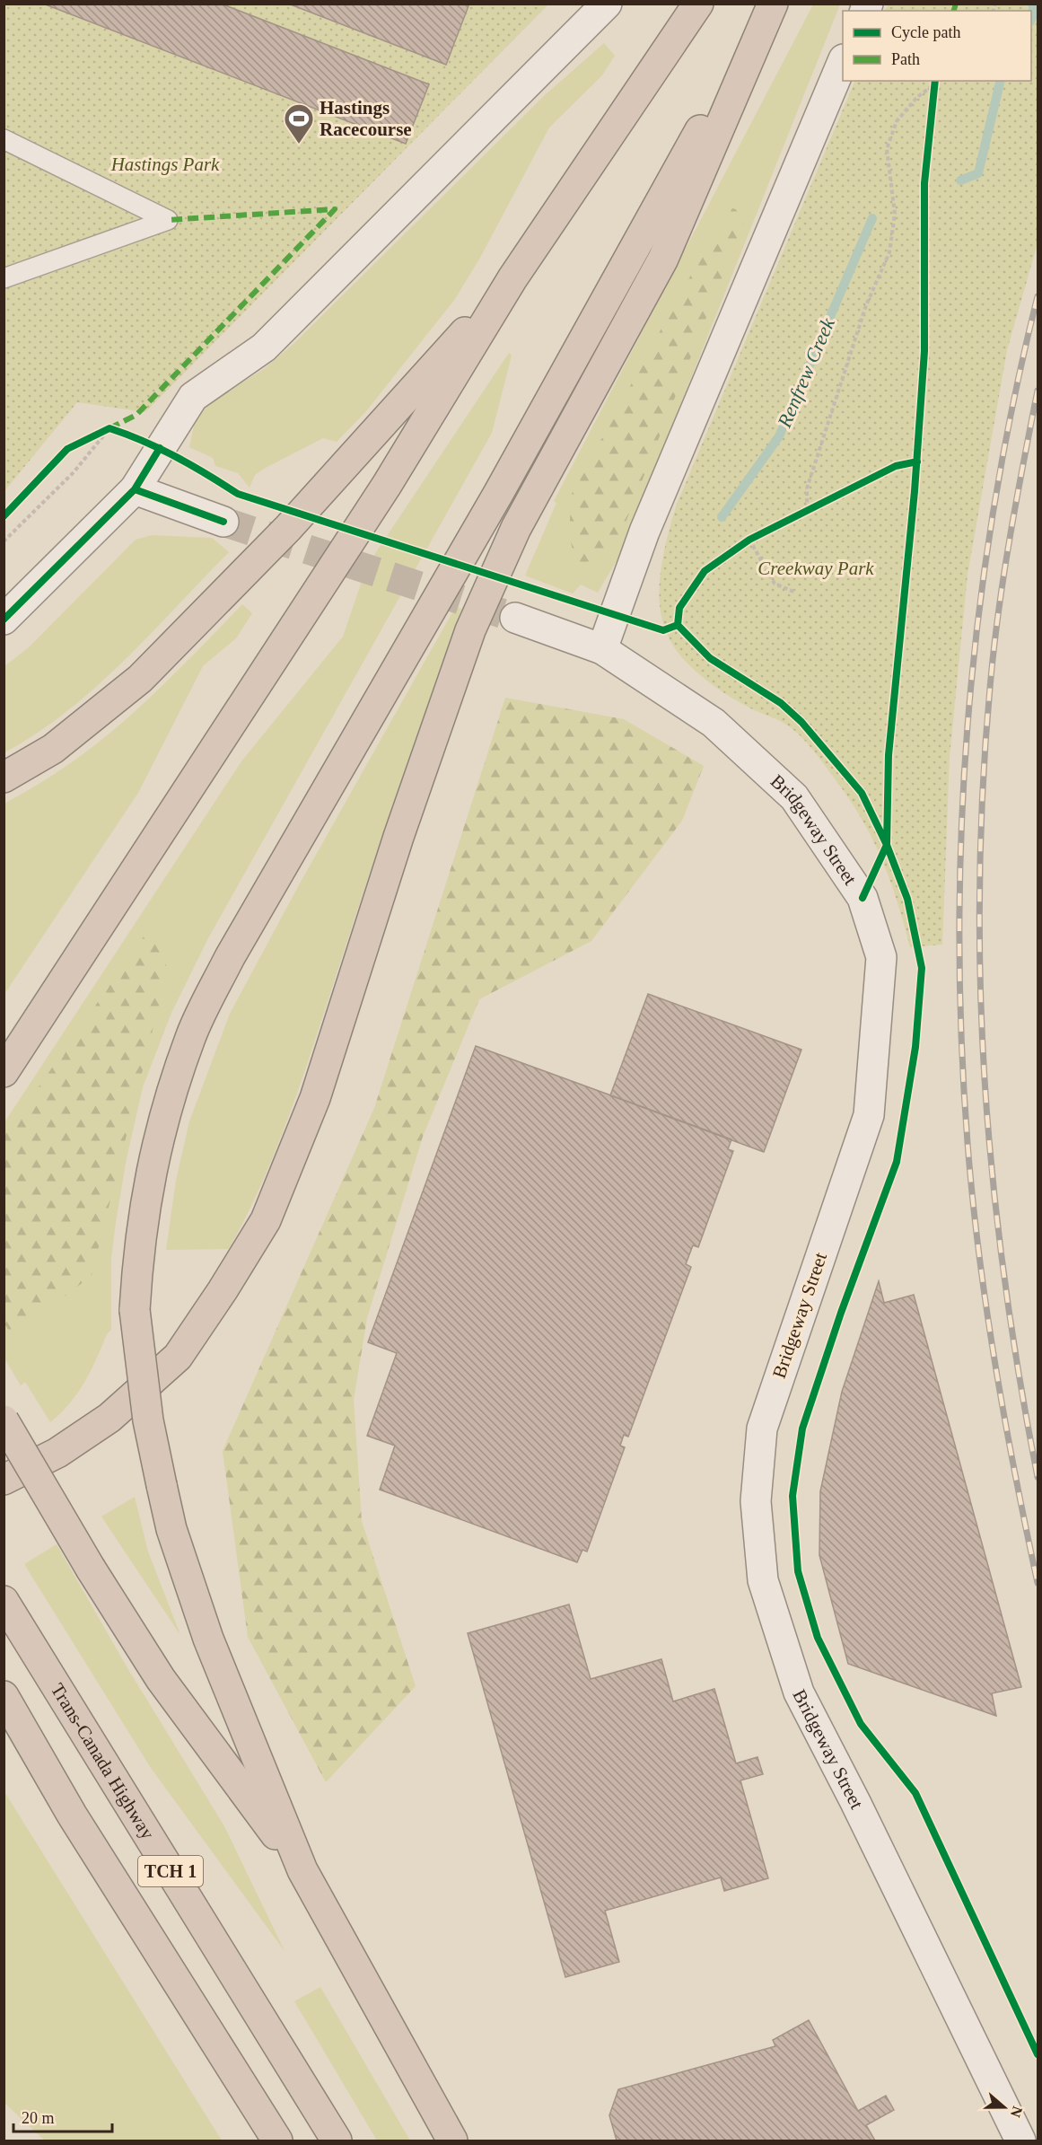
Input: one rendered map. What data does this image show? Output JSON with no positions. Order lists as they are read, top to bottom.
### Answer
{
  "streets": {
    "highway": ["Trans-Canada Highway", "TCH 1"],
    "street": ["Bridgeway Street"]
  },
  "water": ["Renfrew Creek"],
  "parks": ["Hastings Park", "Creekway Park"],
  "places": {
    "sports": ["Hastings Racecourse"]
  },
  "legend": ["Cycle path", "Path"],
  "scale_bar": "20 m",
  "north": "right"
}
